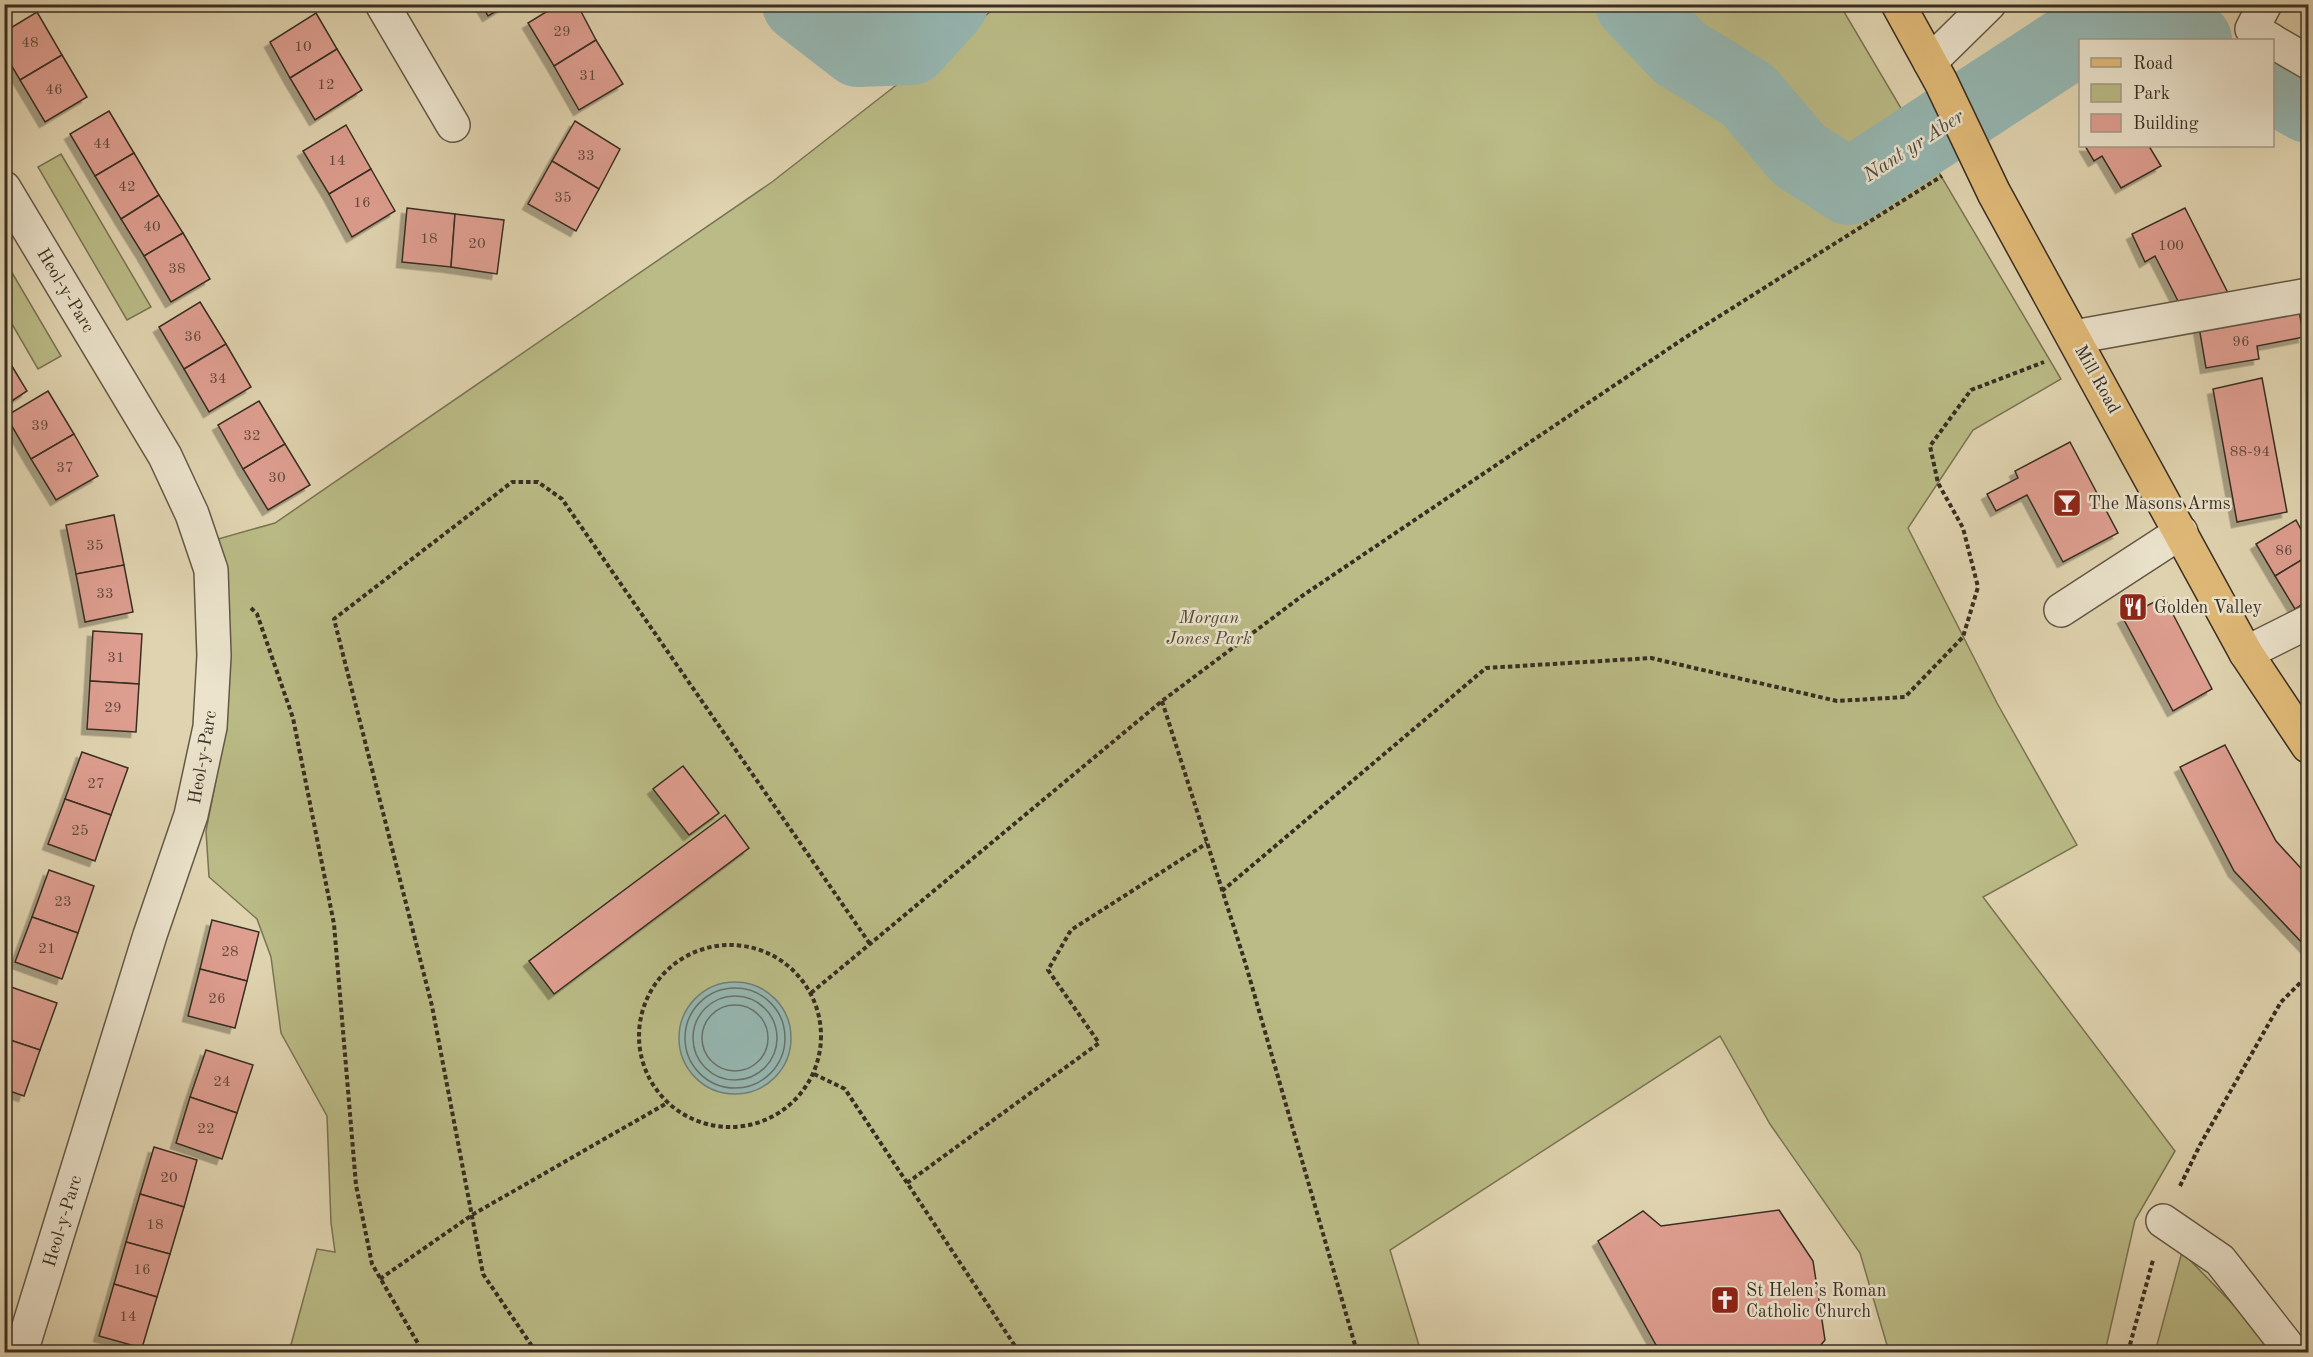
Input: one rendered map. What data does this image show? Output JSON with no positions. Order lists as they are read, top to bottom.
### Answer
{
  "streets": {
    "main road": ["Mill Road"],
    "street": ["Heol-y-Parc"]
  },
  "water": ["Nant yr Aber"],
  "parks": ["Morgan Jones Park"],
  "places": {
    "bar": ["The Masons Arms"],
    "restaurant": ["Golden Valley"],
    "church": ["St Helen’s Roman Catholic Church"]
  },
  "house_numbers": [
    "29",
    "48",
    "10",
    "31",
    "12",
    "46",
    "44",
    "33",
    "14",
    "42",
    "35",
    "16",
    "40",
    "18",
    "20",
    "100",
    "38",
    "36",
    "96",
    "34",
    "39",
    "32",
    "88-94",
    "37",
    "30",
    "35",
    "86",
    "33",
    "31",
    "29",
    "27",
    "25",
    "23",
    "21",
    "28",
    "26",
    "24",
    "22",
    "20",
    "18",
    "16",
    "14"
  ],
  "legend": ["Road", "Park", "Building"]
}
